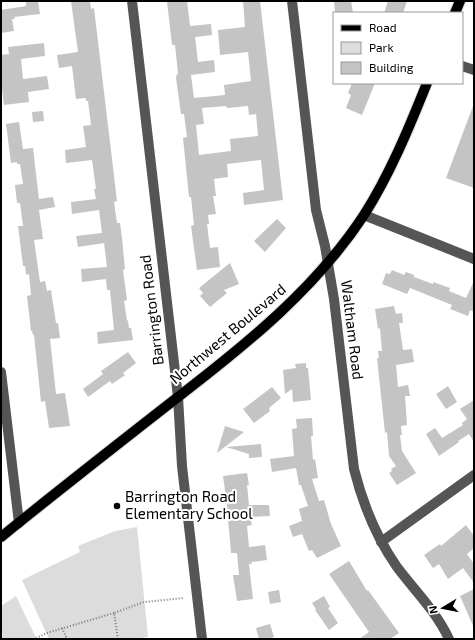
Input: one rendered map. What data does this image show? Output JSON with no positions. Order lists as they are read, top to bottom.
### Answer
{
  "streets": {
    "main road": ["Northwest Boulevard"],
    "street": ["Barrington Road", "Waltham Road"]
  },
  "crossings": [
    ["Barrington Road", "Northwest Boulevard"],
    ["Waltham Road", "Northwest Boulevard"]
  ],
  "places": ["Barrington Road Elementary School"],
  "legend": ["Road", "Park", "Building"],
  "north": "left"
}
